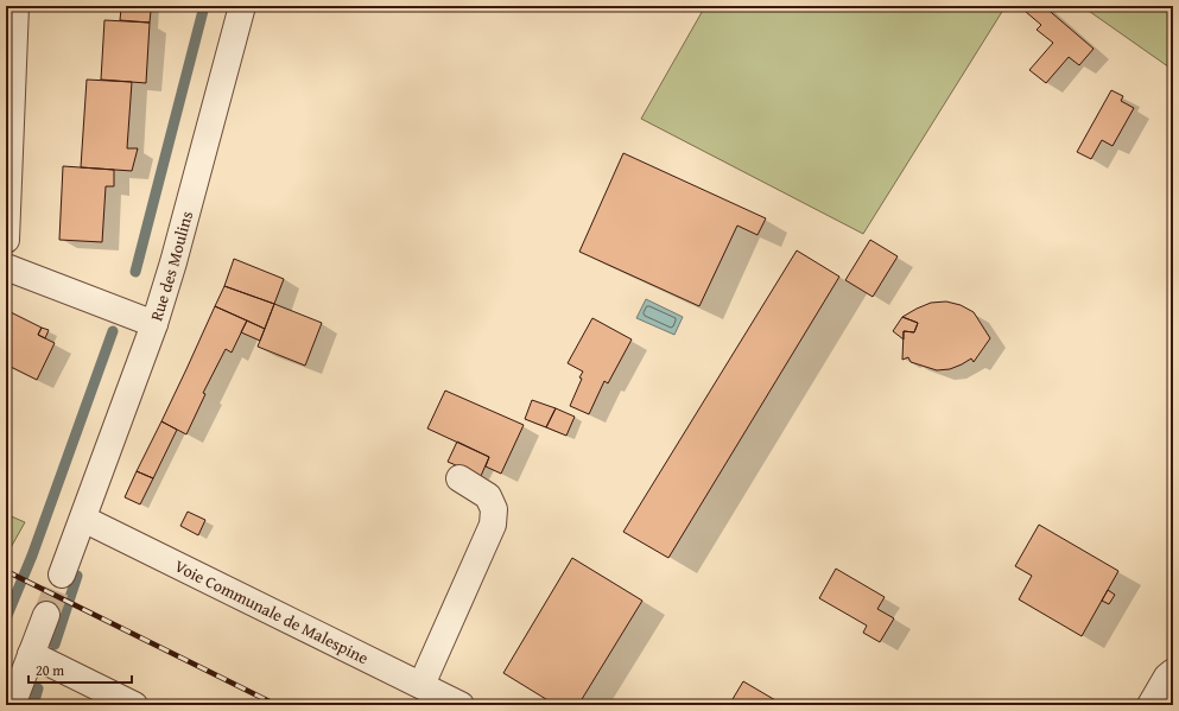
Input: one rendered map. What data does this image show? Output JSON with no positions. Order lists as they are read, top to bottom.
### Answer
{
  "streets": {
    "street": ["Rue des Moulins", "Voie Communale de Malespine"]
  },
  "crossings": [
    ["Rue des Moulins", "Voie Communale de Malespine"]
  ],
  "scale_bar": "20 m"
}
